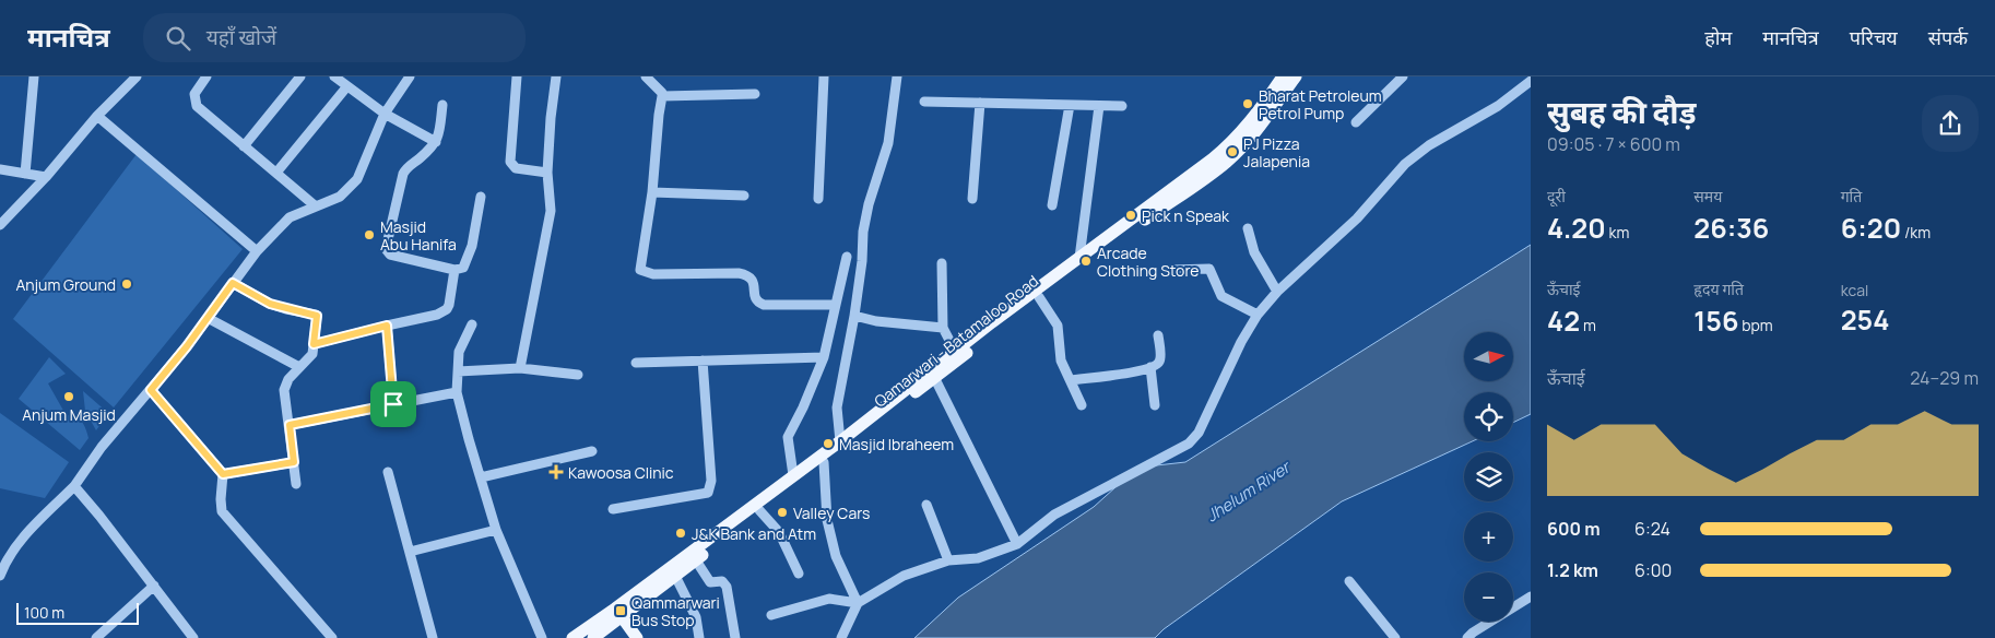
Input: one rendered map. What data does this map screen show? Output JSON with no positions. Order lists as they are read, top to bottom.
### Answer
{
  "streets": {
    "main road": ["Qamarwari - Batamaloo Road"]
  },
  "water": ["Jhelum River"],
  "places": {
    "other": [
      "Bharat Petroleum Petrol Pump",
      "PJ Pizza Jalapenia",
      "Pick n Speak",
      "Masjid Abu Hanifa",
      "Arcade Clothing Store",
      "Anjum Ground",
      "Anjum Masjid",
      "Masjid Ibraheem",
      "Valley Cars",
      "J&K Bank and Atm"
    ],
    "health": ["Kawoosa Clinic"],
    "transit": ["Qammarwari Bus Stop"]
  },
  "scale_bar": "100 m",
  "north": "right",
  "page": {
    "header": "मानचित्र",
    "search": "यहाँ खोजें",
    "nav": [
      "होम",
      "मानचित्र",
      "परिचय",
      "संपर्क"
    ],
    "heading": ["सुबह की दौड़", "09:05 · 7 × 600 m"],
    "stats": [
      ["दूरी", "4.20 km"],
      ["समय", "26:36"],
      ["गति", "6:20 /km"],
      ["ऊँचाई", "42 m"],
      ["हृदय गति", "156 bpm"],
      ["kcal", "254"]
    ],
    "map_buttons": ["+", "−"],
    "chart": ["ऊँचाई", "24–29 m"],
    "list": [
      {
        "name": "600 m",
        "note": "6:24"
      },
      {
        "name": "1.2 km",
        "note": "6:00"
      }
    ],
    "scale": "100 m"
  }
}
